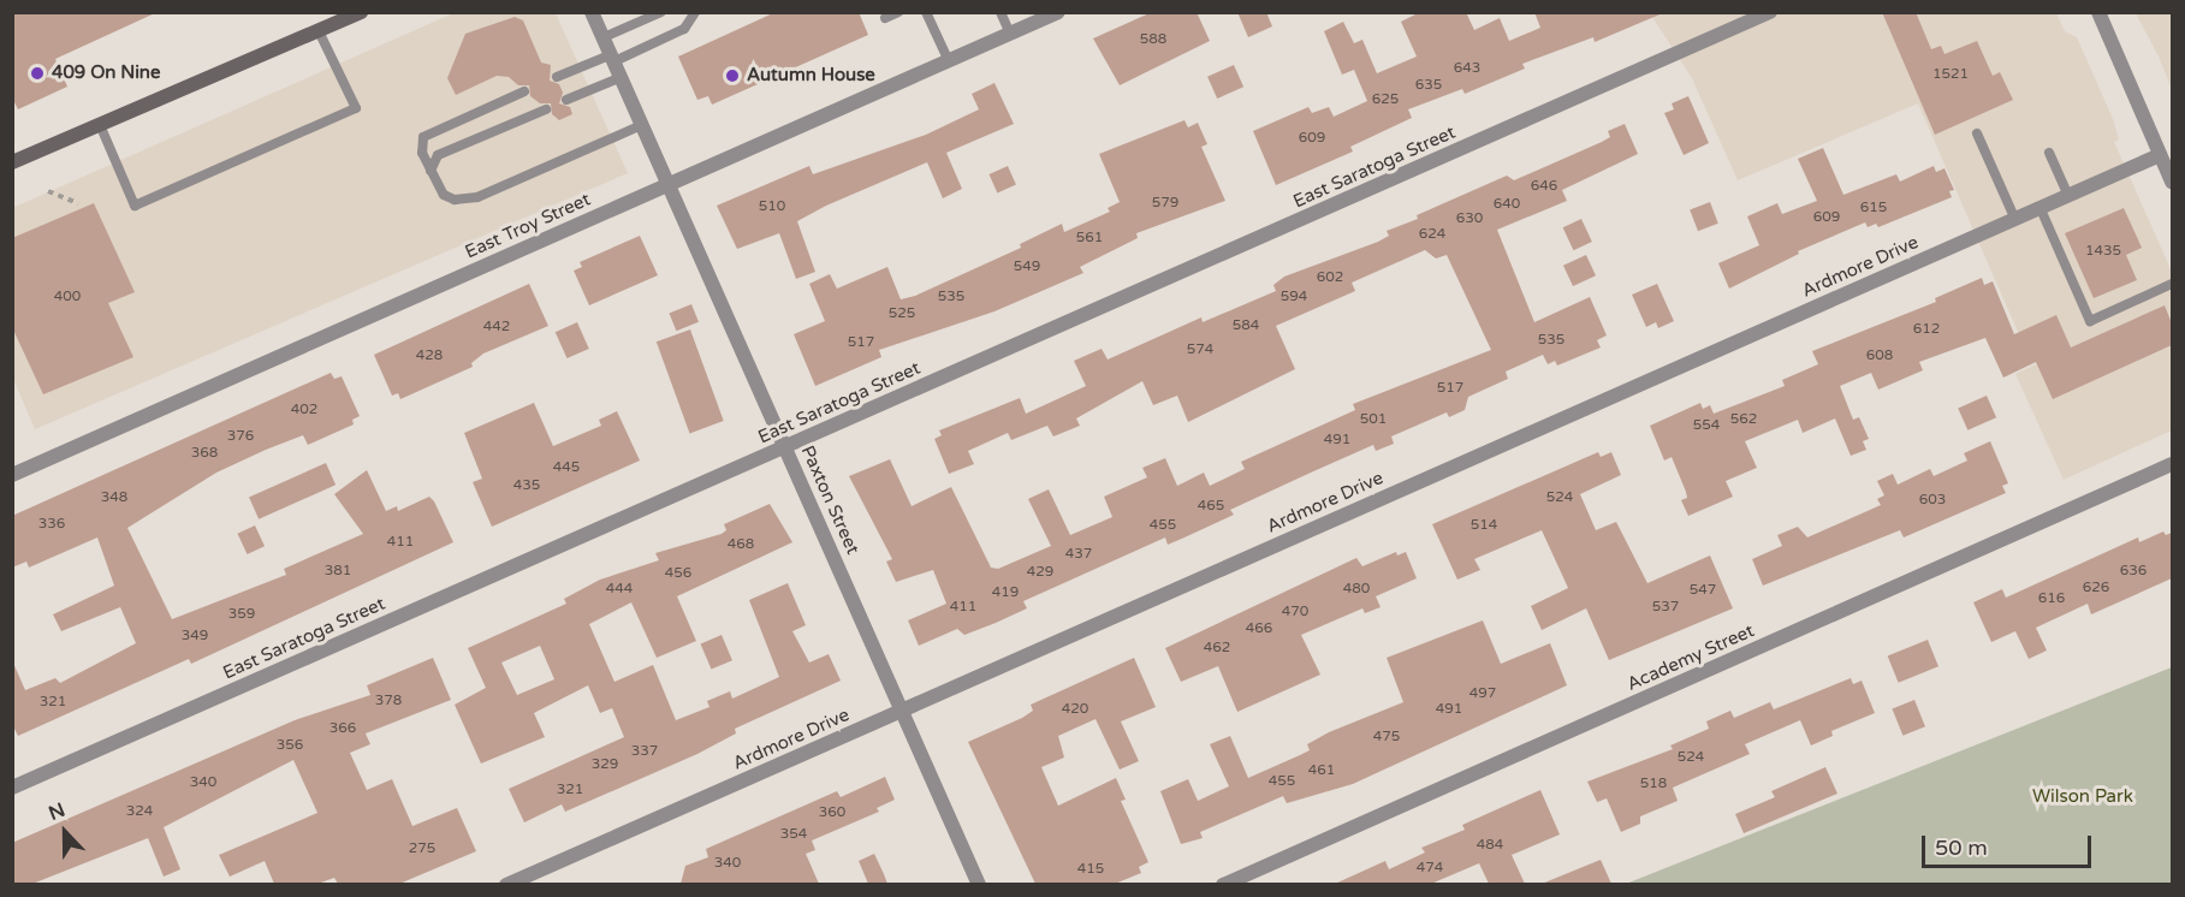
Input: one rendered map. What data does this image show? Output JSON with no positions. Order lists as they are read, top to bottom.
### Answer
{
  "streets": {
    "street": [
      "East Saratoga Street",
      "East Troy Street",
      "Ardmore Drive",
      "Paxton Street",
      "Academy Street"
    ]
  },
  "crossings": [
    ["East Saratoga Street", "Paxton Street"],
    ["East Troy Street", "Paxton Street"],
    ["Ardmore Drive", "Paxton Street"]
  ],
  "parks": ["Wilson Park"],
  "places": ["409 On Nine", "Autumn House"],
  "house_numbers": [
    "588",
    "643",
    "1521",
    "635",
    "625",
    "609",
    "646",
    "579",
    "640",
    "510",
    "615",
    "609",
    "630",
    "624",
    "561",
    "1435",
    "549",
    "602",
    "400",
    "535",
    "594",
    "525",
    "584",
    "442",
    "612",
    "535",
    "517",
    "574",
    "428",
    "608",
    "517",
    "402",
    "501",
    "562",
    "554",
    "376",
    "491",
    "368",
    "445",
    "435",
    "348",
    "524",
    "603",
    "465",
    "336",
    "455",
    "514",
    "411",
    "468",
    "437",
    "381",
    "636",
    "429",
    "456",
    "626",
    "444",
    "480",
    "547",
    "419",
    "616",
    "411",
    "537",
    "470",
    "359",
    "466",
    "349",
    "462",
    "497",
    "378",
    "321",
    "420",
    "491",
    "366",
    "475",
    "356",
    "337",
    "524",
    "329",
    "461",
    "455",
    "340",
    "518",
    "321",
    "324",
    "360",
    "354",
    "484",
    "275",
    "340",
    "474",
    "415"
  ],
  "scale_bar": "50 m",
  "north": "top"
}
